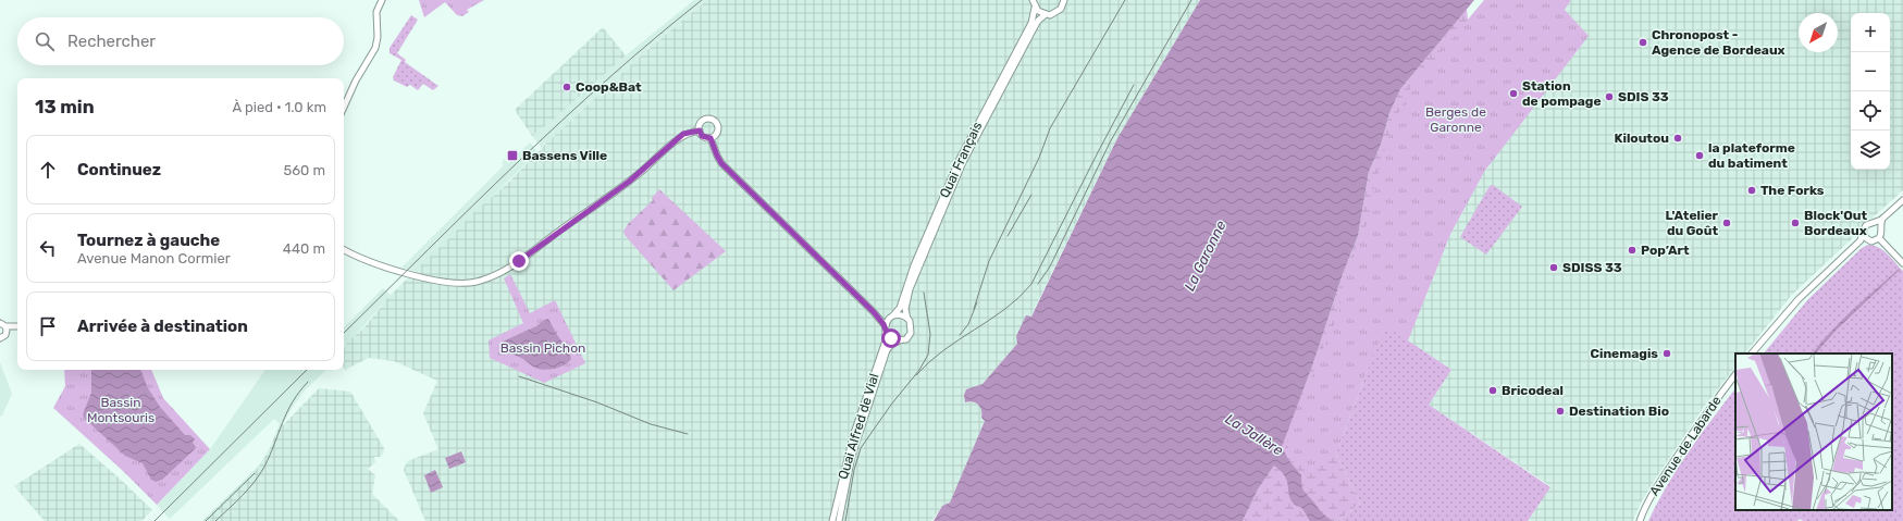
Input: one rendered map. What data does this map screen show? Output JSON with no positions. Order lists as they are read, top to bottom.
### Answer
{
  "streets": {
    "main road": ["Quai Français", "Quai Alfred de Vial", "Avenue de Labarde"]
  },
  "crossings": [
    ["Quai Français", "Quai Alfred de Vial"]
  ],
  "water": ["La Garonne", "La Jallère"],
  "parks": ["Berges de Garonne", "Bassin Pichon", "Bassin Montsouris"],
  "places": {
    "other": [
      "Chronopost - Agence de Bordeaux",
      "Coop&Bat",
      "Station de pompage",
      "SDIS 33",
      "Kiloutou",
      "la plateforme du batiment",
      "The Forks",
      "L'Atelier du Goût",
      "Block'Out Bordeaux",
      "Pop’Art",
      "SDISS 33",
      "Cinemagis",
      "Bricodeal",
      "Destination Bio"
    ],
    "transit": ["Bassens Ville"]
  },
  "north": "bottom left",
  "page": {
    "map_buttons": ["+", "−"],
    "search": "Rechercher",
    "heading": ["13 min", "À pied · 1.0 km"],
    "list": [
      ["Continuez", "560 m"],
      ["Tournez à gauche", "Avenue Manon Cormier", "440 m"],
      "Arrivée à destination"
    ]
  }
}
